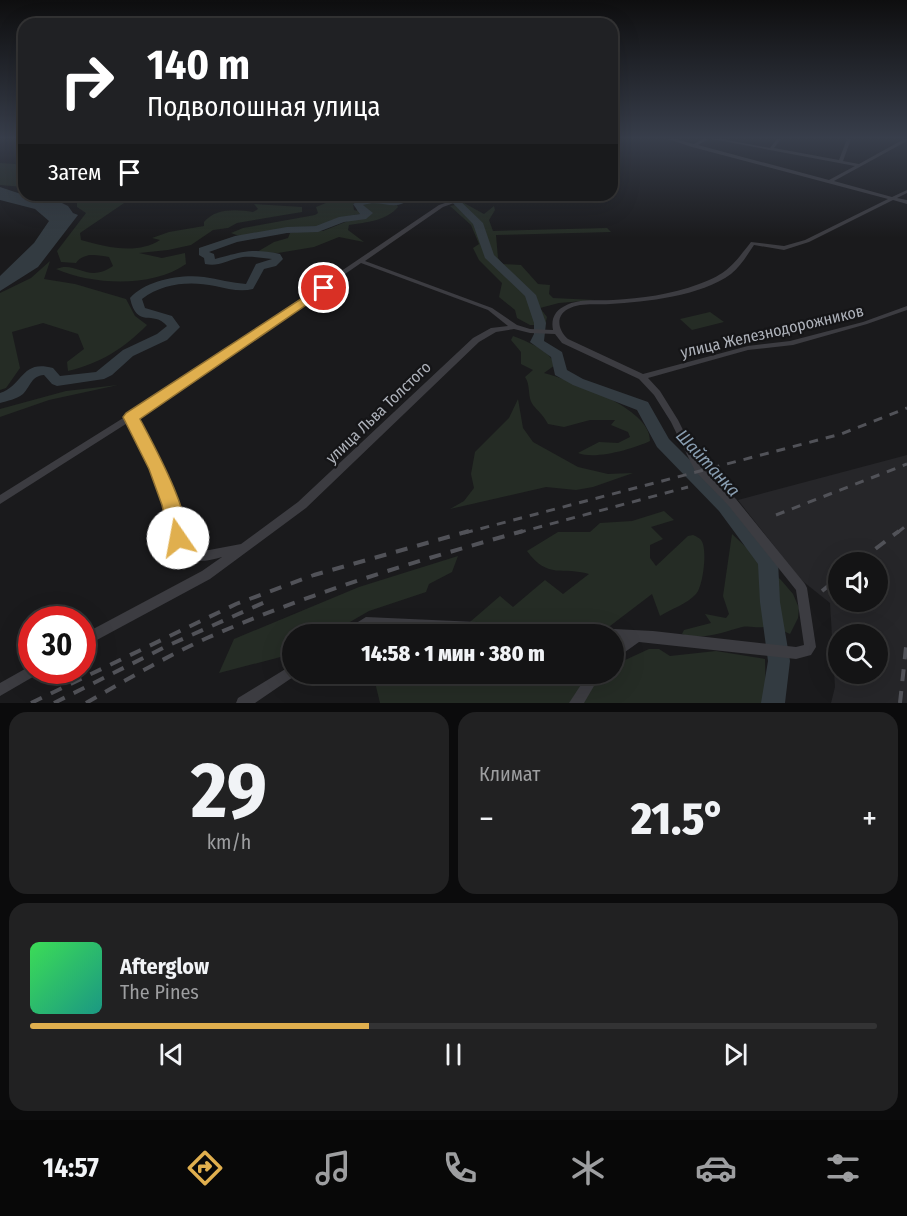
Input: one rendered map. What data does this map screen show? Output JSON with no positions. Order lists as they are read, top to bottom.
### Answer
{
  "streets": {
    "street": ["улица Железнодорожников", "улица Льва Толстого"]
  },
  "water": ["Шайтанка"],
  "page": {
    "turn": ["140 m", "Подволошная улица"],
    "then": "Затем",
    "limit": "30",
    "trip": "14:58 · 1 мин · 380 m",
    "tile": [
      ["29", "km/h"],
      "Климат"
    ],
    "heat": ["−", "21.5°", "+"],
    "song": ["Afterglow", "The Pines"],
    "tabs": "14:57"
  }
}
